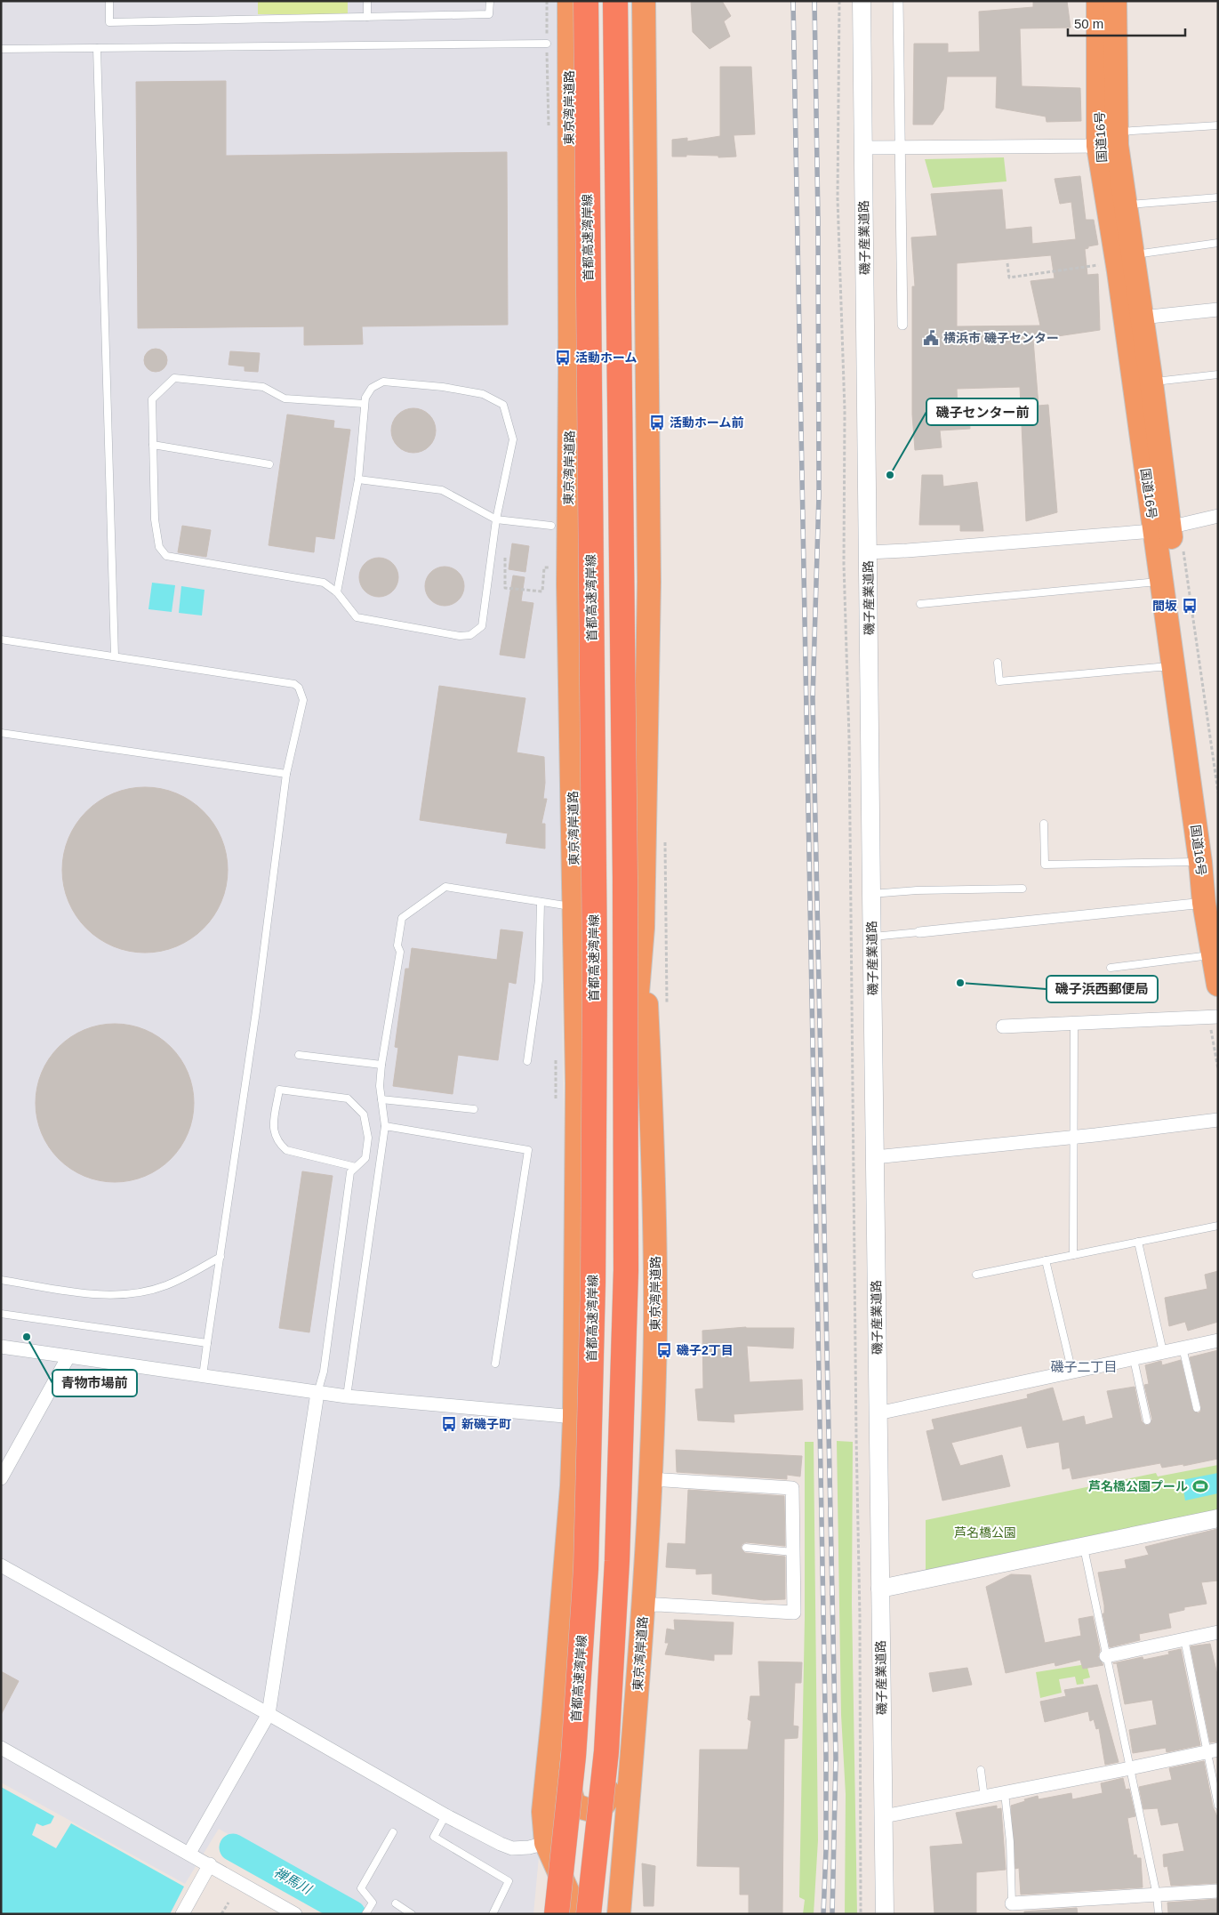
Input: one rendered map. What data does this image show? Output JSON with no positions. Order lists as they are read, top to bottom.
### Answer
{
  "streets": {
    "highway": ["東京湾岸道路", "国道16号", "首都高速湾岸線"],
    "street": ["磯子産業道路"]
  },
  "districts": ["磯子二丁目"],
  "water": ["禅馬川"],
  "parks": ["芦名橋公園"],
  "places": {
    "public building": ["横浜市 磯子センター"],
    "bus stop": [
      "活動ホーム",
      "活動ホーム前",
      "間坂",
      "磯子2丁目",
      "新磯子町"
    ],
    "other": ["磯子センター前", "磯子浜西郵便局", "青物市場前"],
    "sports": ["芦名橋公園プール"]
  },
  "scale_bar": "50 m"
}
